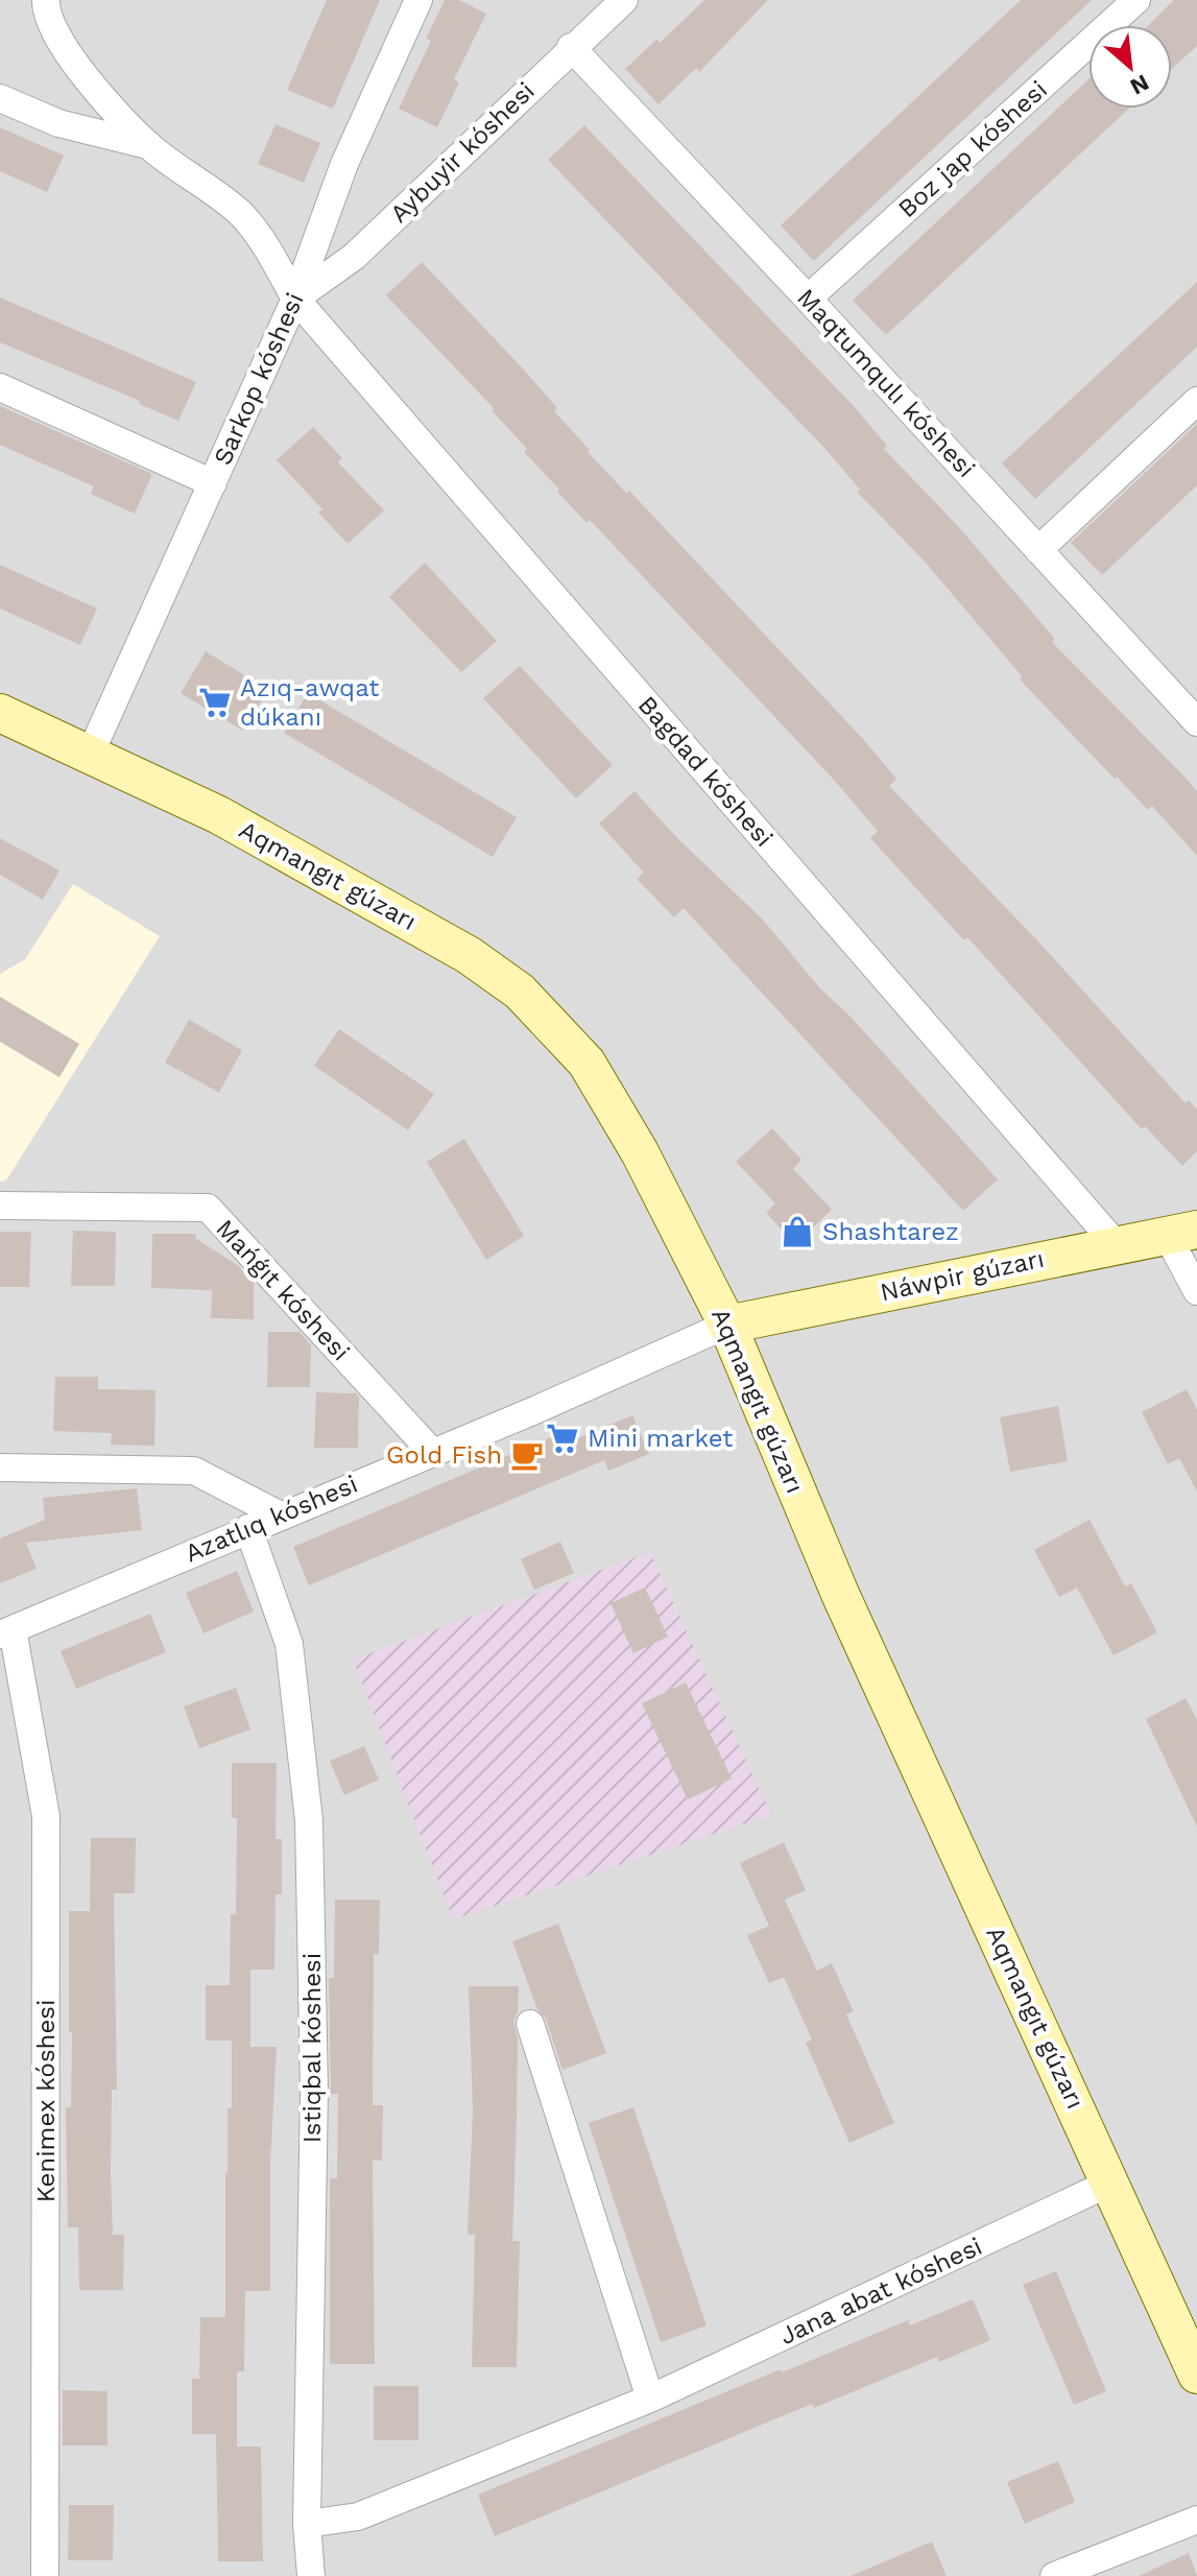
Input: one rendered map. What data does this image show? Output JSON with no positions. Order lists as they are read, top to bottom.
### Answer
{
  "streets": {
    "street": [
      "Boz jap kóshesi",
      "Aybuyir kóshesi",
      "Sarkop kóshesi",
      "Maqtumqulı kóshesi",
      "Bagdad kóshesi",
      "Aqmangıt gúzarı",
      "Náwpir gúzarı",
      "Mańǵıt kóshesi",
      "Azatlıq kóshesi",
      "Istiqbal kóshesi",
      "Kenimex kóshesi",
      "Jana abat kóshesi"
    ]
  },
  "crossings": [
    ["Boz jap kóshesi", "Maqtumqulı kóshesi"],
    ["Aybuyir kóshesi", "Sarkop kóshesi"],
    ["Aybuyir kóshesi", "Maqtumqulı kóshesi"],
    ["Aybuyir kóshesi", "Bagdad kóshesi"],
    ["Sarkop kóshesi", "Bagdad kóshesi"],
    ["Sarkop kóshesi", "Aqmangıt gúzarı"],
    ["Bagdad kóshesi", "Náwpir gúzarı"],
    ["Aqmangıt gúzarı", "Náwpir gúzarı"],
    ["Aqmangıt gúzarı", "Azatlıq kóshesi"],
    ["Aqmangıt gúzarı", "Jana abat kóshesi"],
    ["Náwpir gúzarı", "Azatlıq kóshesi"],
    ["Mańǵıt kóshesi", "Azatlıq kóshesi"],
    ["Azatlıq kóshesi", "Istiqbal kóshesi"],
    ["Azatlıq kóshesi", "Kenimex kóshesi"],
    ["Istiqbal kóshesi", "Jana abat kóshesi"]
  ],
  "places": {
    "supermarket": ["Azıq-awqat dúkanı", "Mini market"],
    "shop": ["Shashtarez"],
    "cafe": ["Gold Fish"]
  },
  "north": "bottom right"
}
